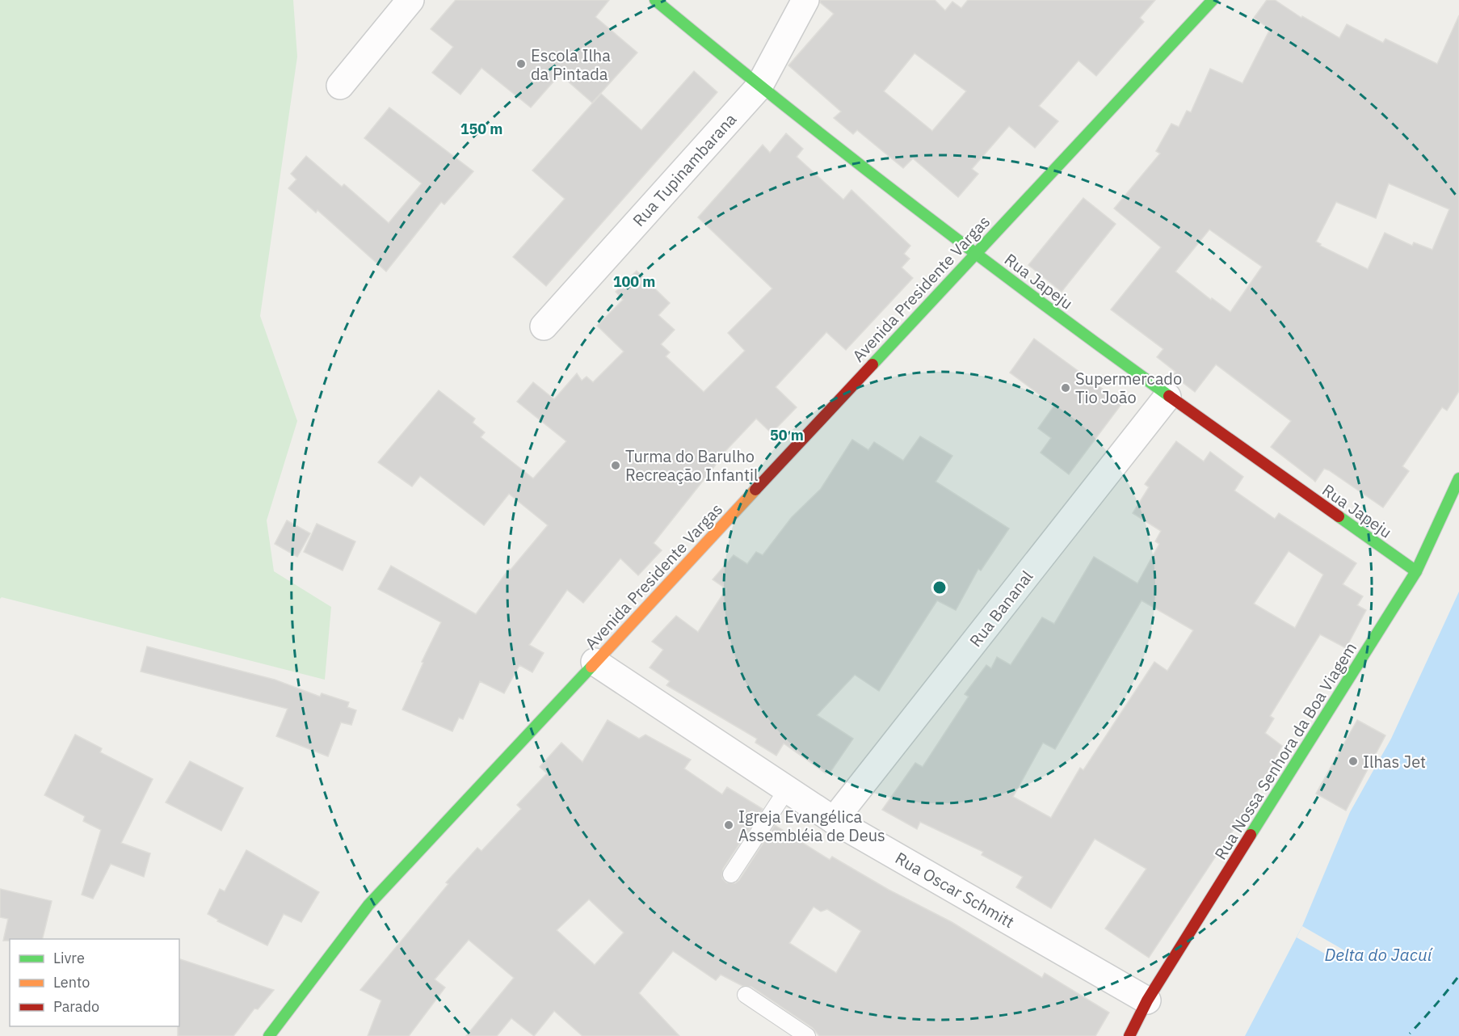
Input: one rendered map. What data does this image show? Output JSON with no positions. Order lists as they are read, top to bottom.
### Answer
{
  "streets": {
    "street": [
      "Rua Tupinambarana",
      "Rua Japeju",
      "Avenida Presidente Vargas",
      "Rua Bananal",
      "Rua Nossa Senhora da Boa Viagem",
      "Rua Oscar Schmitt"
    ]
  },
  "crossings": [
    ["Rua Tupinambarana", "Rua Japeju"],
    ["Rua Japeju", "Avenida Presidente Vargas"],
    ["Rua Japeju", "Rua Bananal"],
    ["Rua Japeju", "Rua Nossa Senhora da Boa Viagem"],
    ["Avenida Presidente Vargas", "Rua Oscar Schmitt"],
    ["Rua Bananal", "Rua Oscar Schmitt"],
    ["Rua Nossa Senhora da Boa Viagem", "Rua Oscar Schmitt"]
  ],
  "water": ["Delta do Jacuí"],
  "places": [
    "Escola Ilha da Pintada",
    "Supermercado Tio João",
    "Turma do Barulho Recreação Infantil",
    "Ilhas Jet",
    "Igreja Evangélica Assembléia de Deus"
  ],
  "legend": ["Livre", "Lento", "Parado"],
  "rings": ["150 m", "100 m", "50 m"]
}
